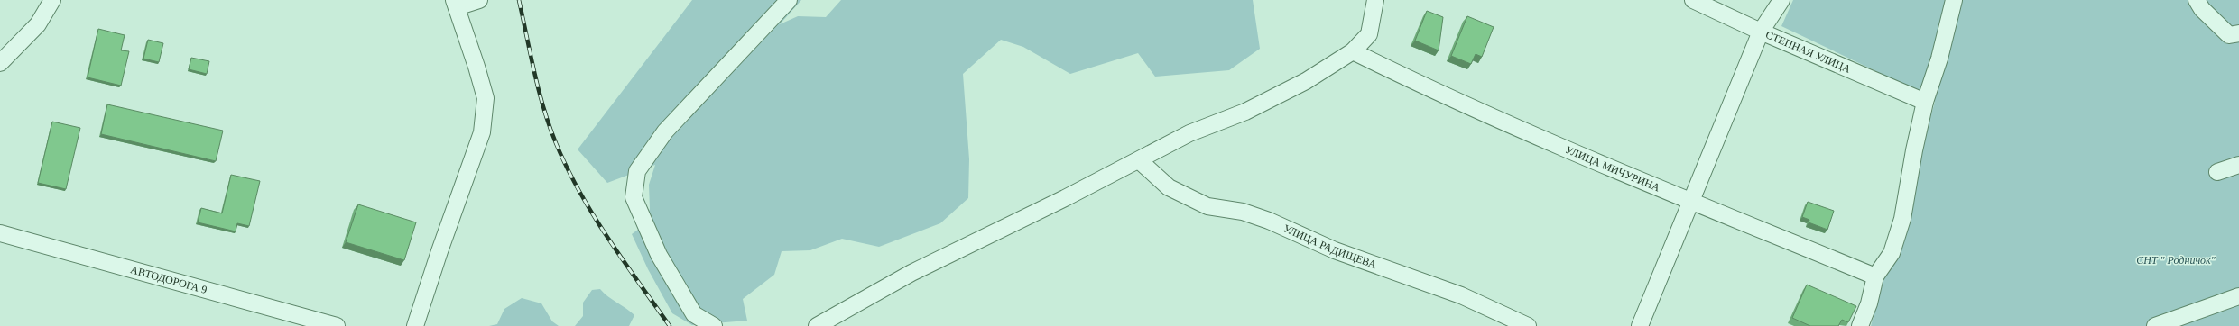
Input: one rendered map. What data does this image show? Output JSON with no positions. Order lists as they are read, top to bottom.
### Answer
{
  "streets": {
    "street": [
      "СТЕПНАЯ УЛИЦА",
      "УЛИЦА МИЧУРИНА",
      "УЛИЦА РАДИЩЕВА",
      "АВТОДОРОГА 9"
    ]
  },
  "parks": ["СНТ \" Родничок\""]
}
